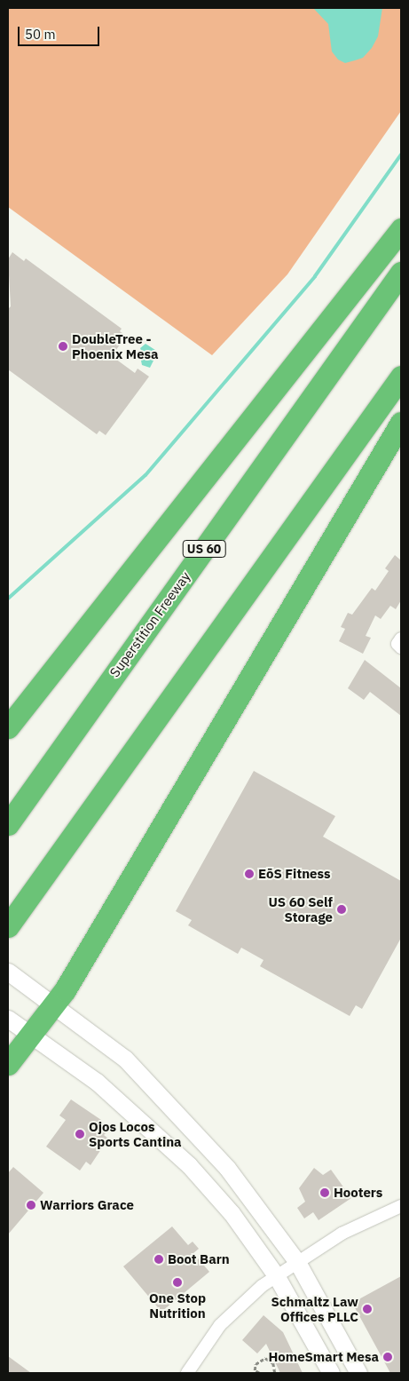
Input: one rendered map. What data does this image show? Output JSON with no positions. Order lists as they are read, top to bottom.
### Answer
{
  "streets": {
    "highway": ["US 60", "Superstition Freeway"]
  },
  "places": [
    "DoubleTree - Phoenix Mesa",
    "EōS Fitness",
    "US 60 Self Storage",
    "Ojos Locos Sports Cantina",
    "Hooters",
    "Warriors Grace",
    "Boot Barn",
    "One Stop Nutrition",
    "Schmaltz Law Offices PLLC",
    "HomeSmart Mesa"
  ],
  "scale_bar": "50 m"
}
